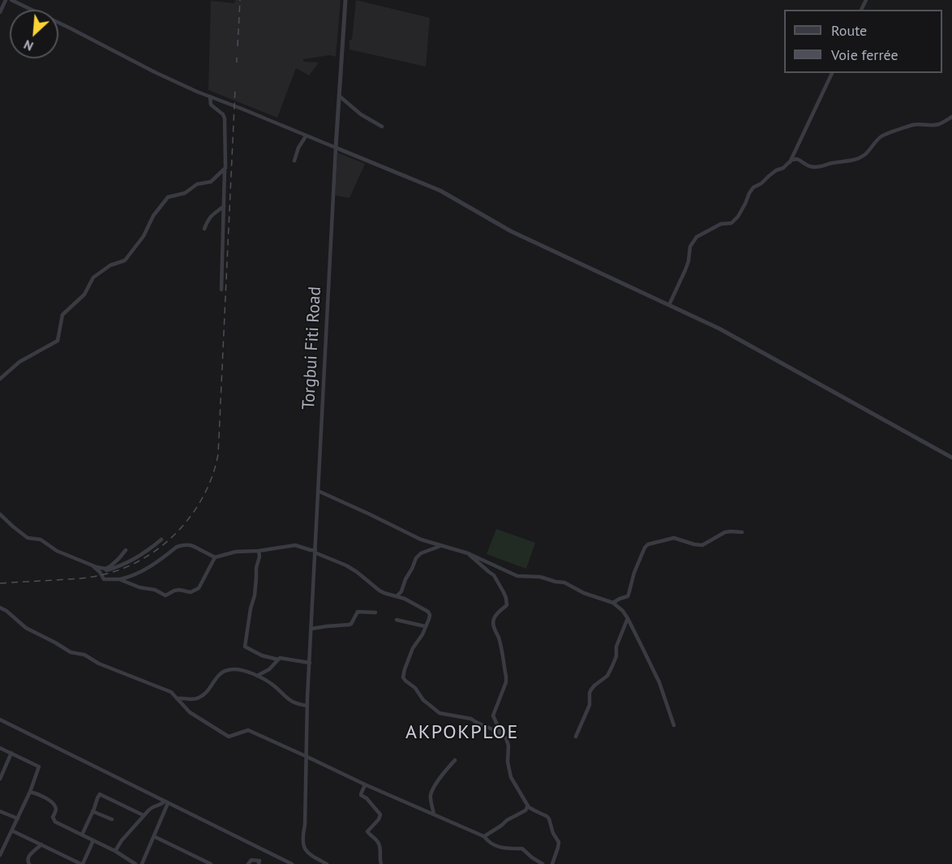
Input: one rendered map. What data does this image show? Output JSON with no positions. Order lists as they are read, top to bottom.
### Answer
{
  "streets": {
    "street": ["Torgbui Fiti Road"]
  },
  "districts": ["AKPOKPLOE"],
  "legend": ["Route", "Voie ferrée"],
  "north": "bottom left"
}
